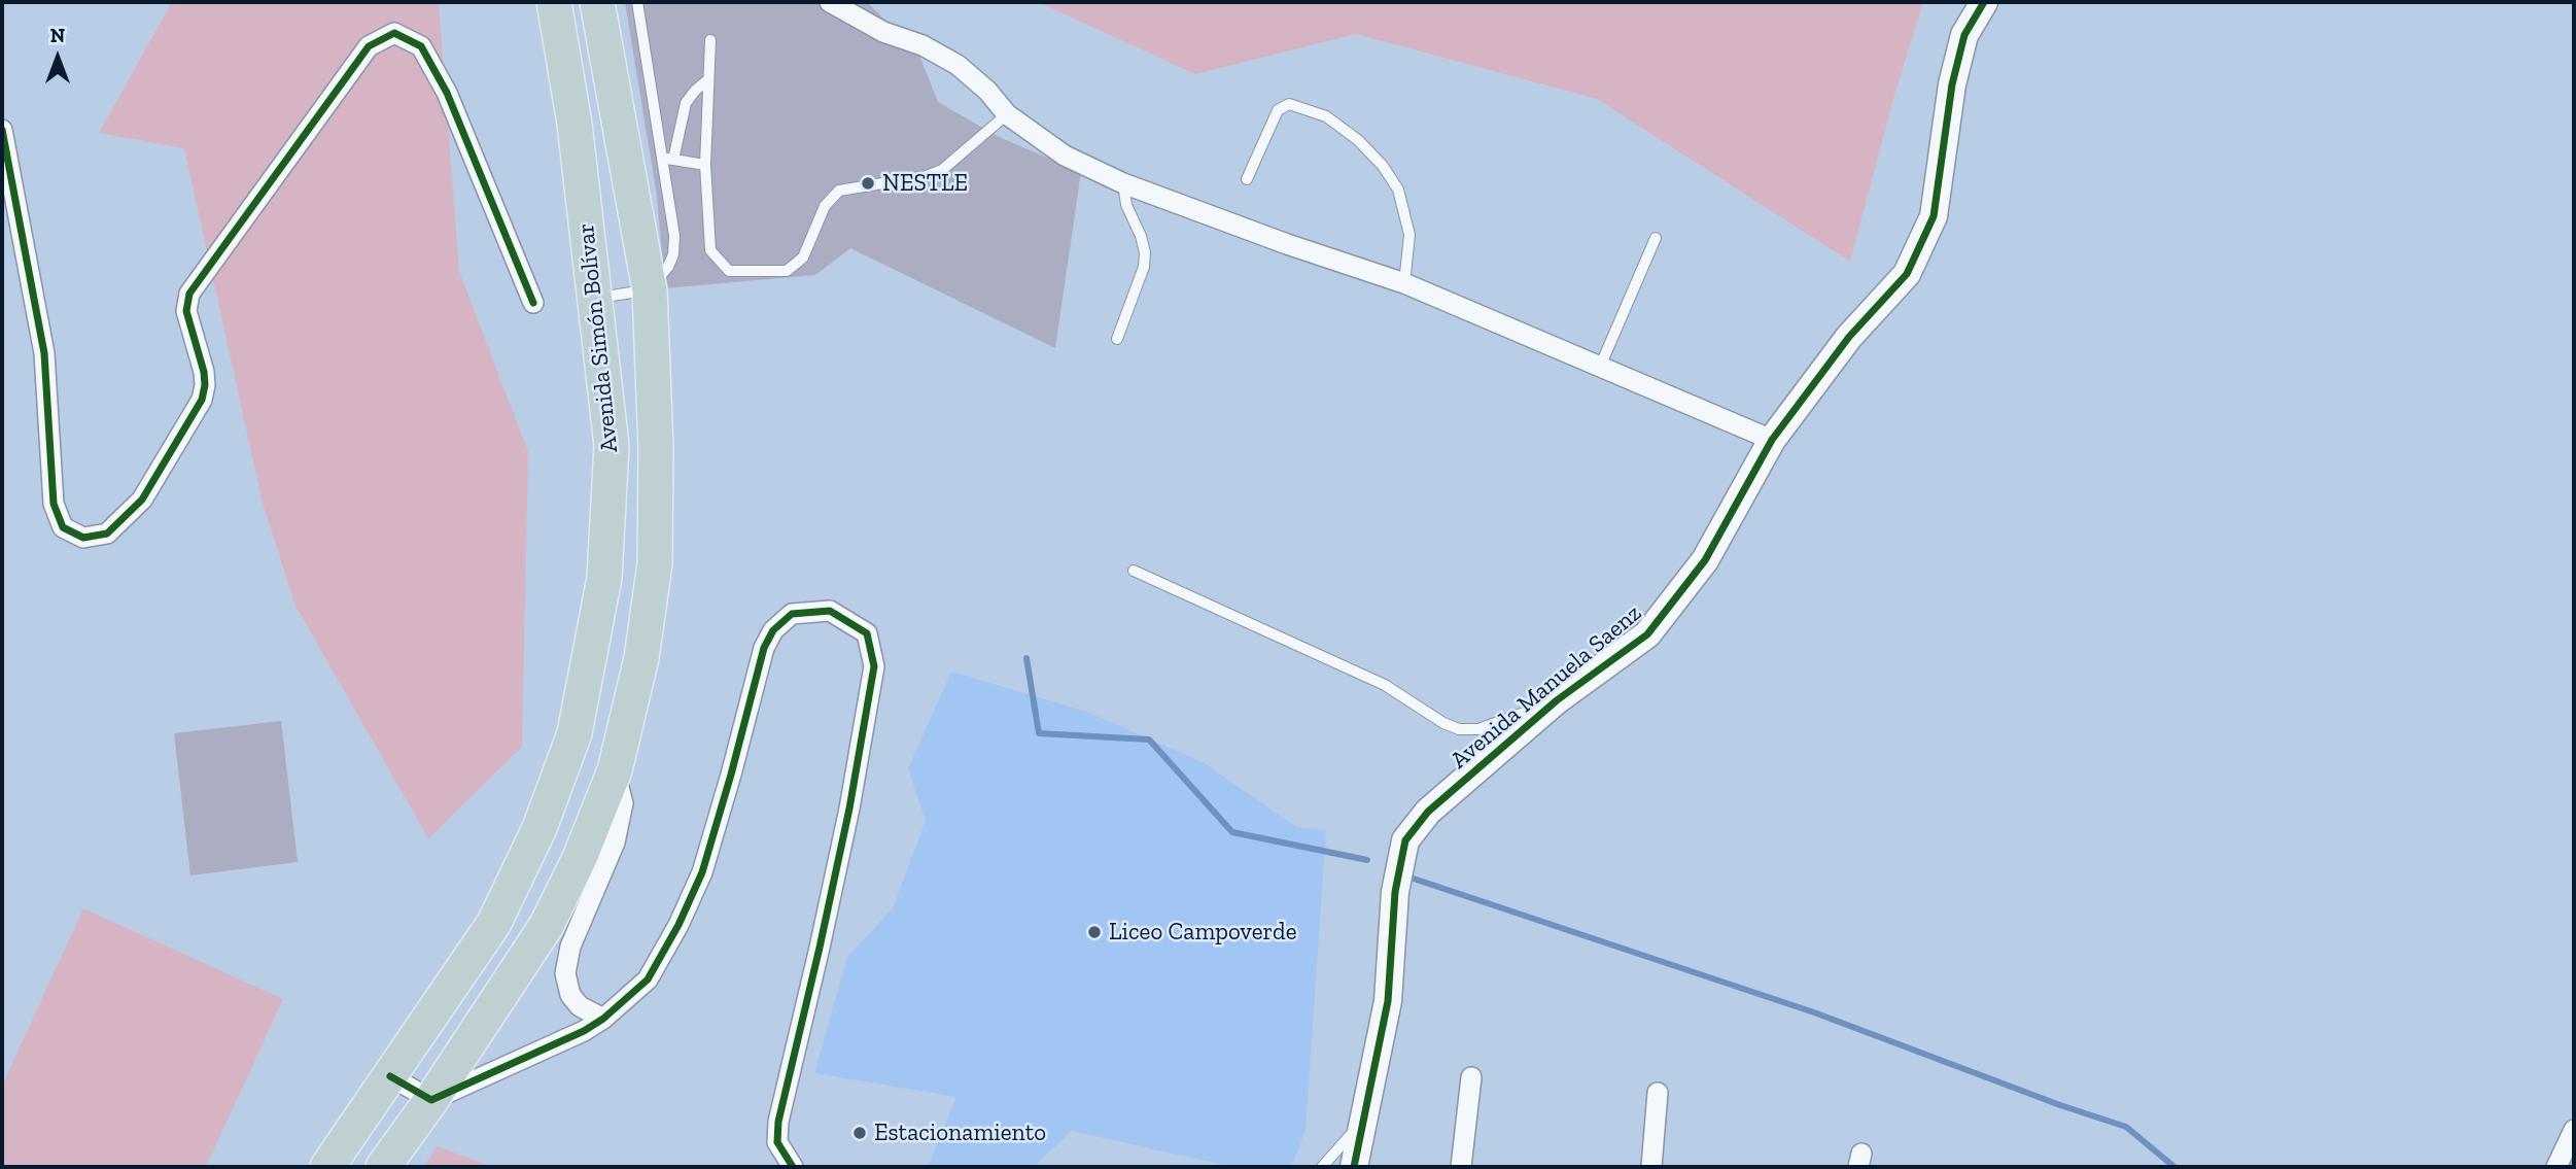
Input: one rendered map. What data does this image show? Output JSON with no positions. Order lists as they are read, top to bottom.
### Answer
{
  "streets": {
    "highway": ["Avenida Simón Bolívar"],
    "street": ["Avenida Manuela Saenz"]
  },
  "places": ["NESTLE", "Liceo Campoverde", "Estacionamiento"],
  "north": "top"
}
